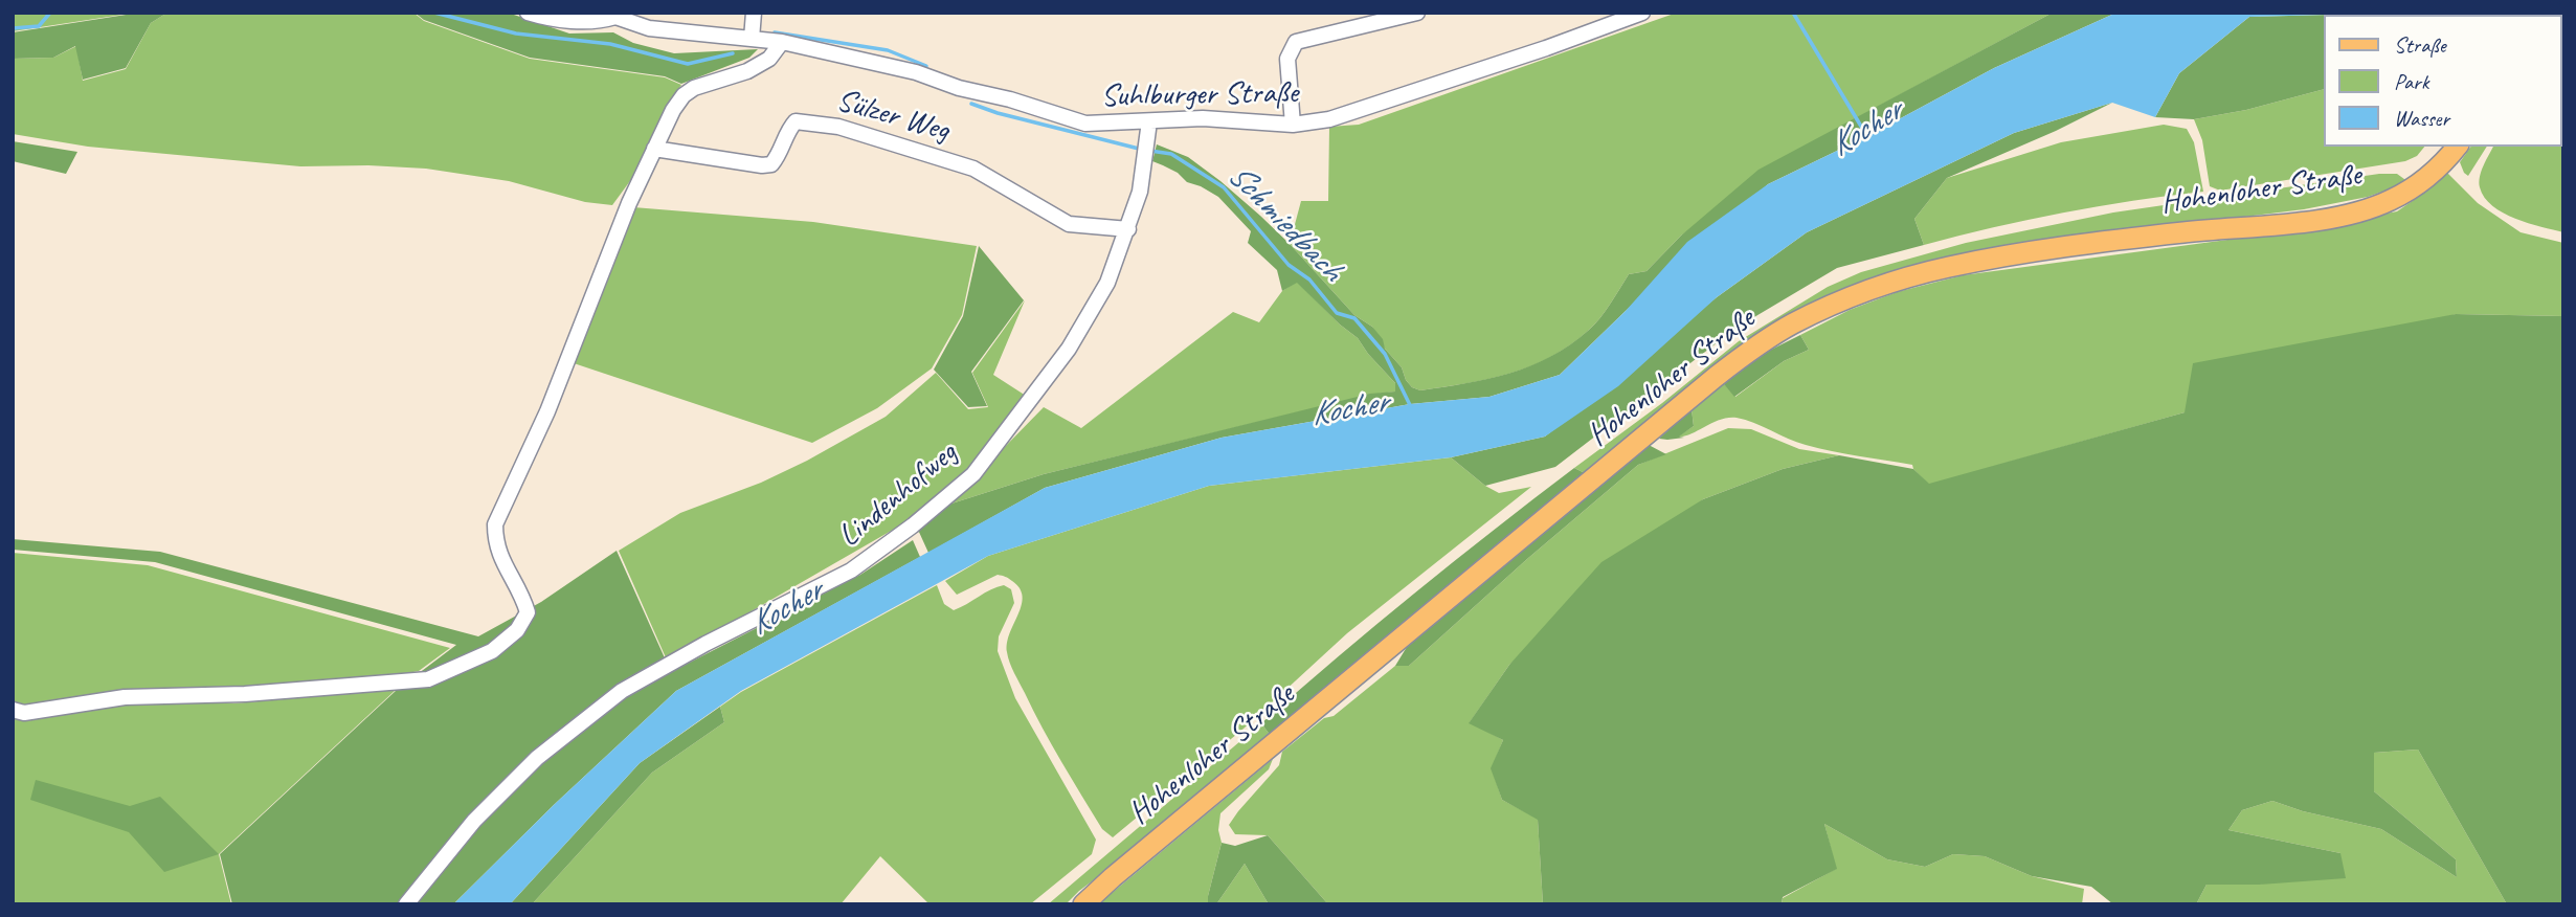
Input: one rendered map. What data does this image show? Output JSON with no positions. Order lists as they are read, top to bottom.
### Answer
{
  "streets": {
    "main road": ["Hohenloher Straße"],
    "street": ["Suhlburger Straße", "Sülzer Weg", "Lindenhofweg"]
  },
  "crossings": [
    ["Suhlburger Straße", "Lindenhofweg"],
    ["Sülzer Weg", "Lindenhofweg"]
  ],
  "water": ["Kocher", "Schmiedbach"],
  "legend": ["Straße", "Park", "Wasser"]
}
